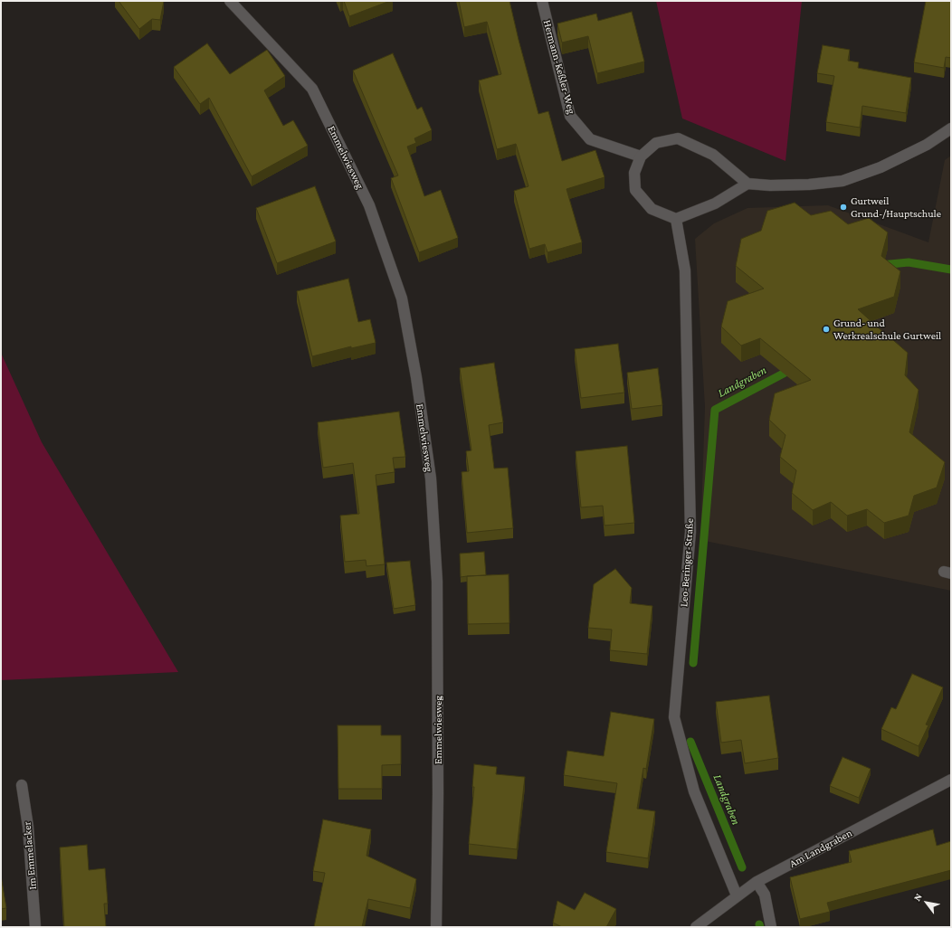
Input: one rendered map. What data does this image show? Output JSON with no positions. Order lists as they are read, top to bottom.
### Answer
{
  "streets": {
    "street": [
      "Hermann-Keßler-Weg",
      "Emmelwiesweg",
      "Leo-Beringer-Straße",
      "Am Landgraben",
      "Im Emmelacker"
    ]
  },
  "crossings": [
    ["Leo-Beringer-Straße", "Am Landgraben"]
  ],
  "water": ["Landgraben"],
  "places": ["Gurtweil Grund-/Hauptschule", "Grund- und Werkrealschule Gurtweil"],
  "north": "top left"
}
